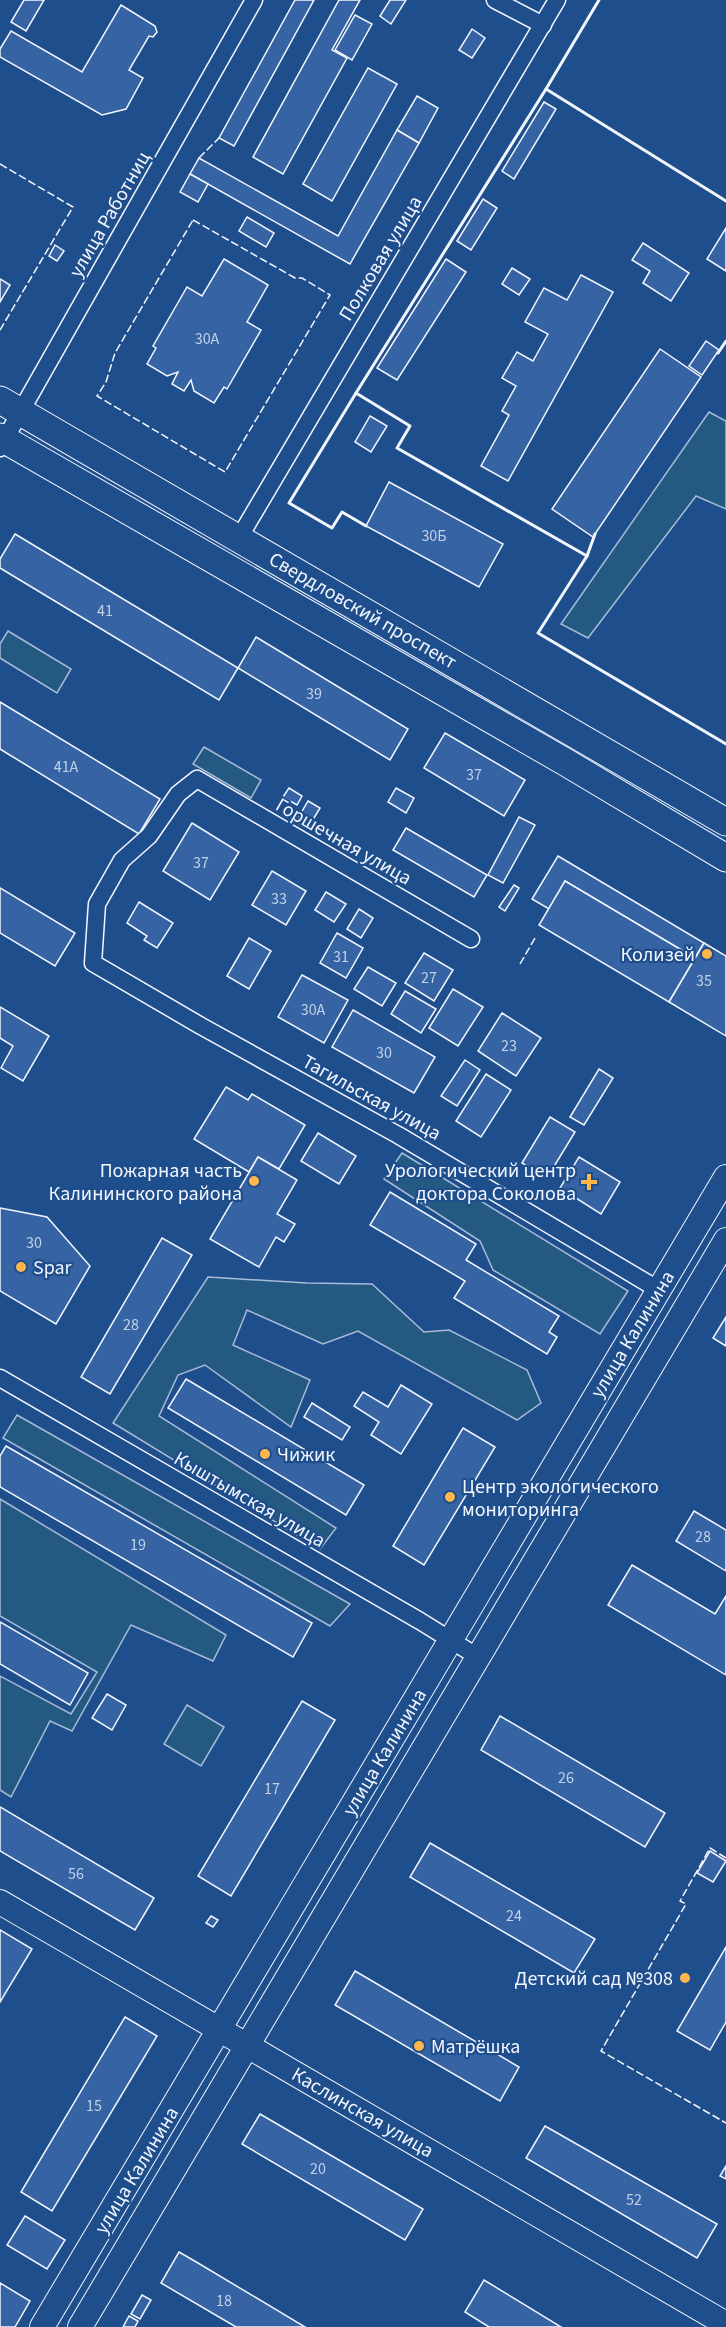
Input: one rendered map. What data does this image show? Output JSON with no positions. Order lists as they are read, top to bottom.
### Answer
{
  "streets": {
    "main road": ["Свердловский проспект", "улица Калинина", "Каслинская улица"],
    "street": [
      "улица Работниц",
      "Полковая улица",
      "Горшечная улица",
      "Тагильская улица",
      "Кыштымская улица"
    ]
  },
  "crossings": [
    ["улица Работниц", "Свердловский проспект"],
    ["Полковая улица", "Свердловский проспект"],
    ["Горшечная улица", "Тагильская улица"],
    ["Тагильская улица", "улица Калинина"],
    ["улица Калинина", "Кыштымская улица"],
    ["улица Калинина", "Каслинская улица"]
  ],
  "places": {
    "other": [
      "Колизей",
      "Пожарная часть Калининского района",
      "Spar",
      "Чижик",
      "Центр экологического мониторинга",
      "Детский сад №308",
      "Матрёшка"
    ],
    "health": ["Урологический центр доктора Соколова"]
  },
  "house_numbers": [
    "30А",
    "30Б",
    "41",
    "39",
    "41А",
    "37",
    "37",
    "33",
    "31",
    "27",
    "35",
    "30А",
    "23",
    "30",
    "30",
    "28",
    "28",
    "19",
    "26",
    "17",
    "56",
    "24",
    "15",
    "20",
    "52",
    "18"
  ]
}
